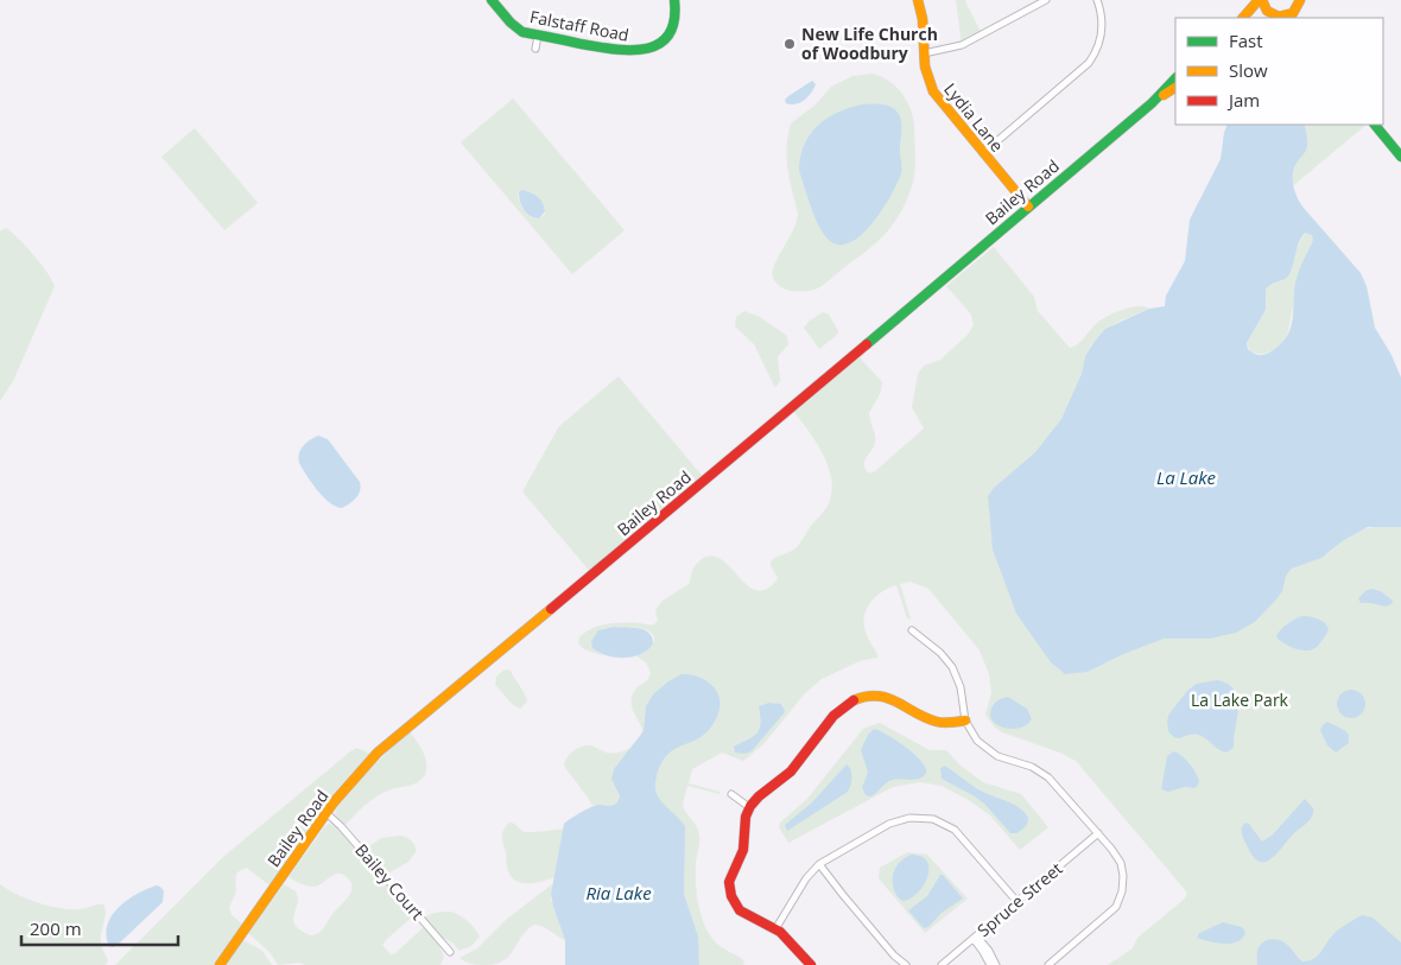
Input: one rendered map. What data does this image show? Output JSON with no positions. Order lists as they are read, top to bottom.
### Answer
{
  "streets": {
    "main road": ["Falstaff Road", "Lydia Lane", "Bailey Road"],
    "street": ["Bailey Court", "Spruce Street"]
  },
  "crossings": [
    ["Lydia Lane", "Bailey Road"],
    ["Bailey Road", "Bailey Court"]
  ],
  "water": ["La Lake", "Ria Lake"],
  "parks": ["La Lake Park"],
  "places": ["New Life Church of Woodbury"],
  "legend": ["Fast", "Slow", "Jam"],
  "scale_bar": "200 m"
}
